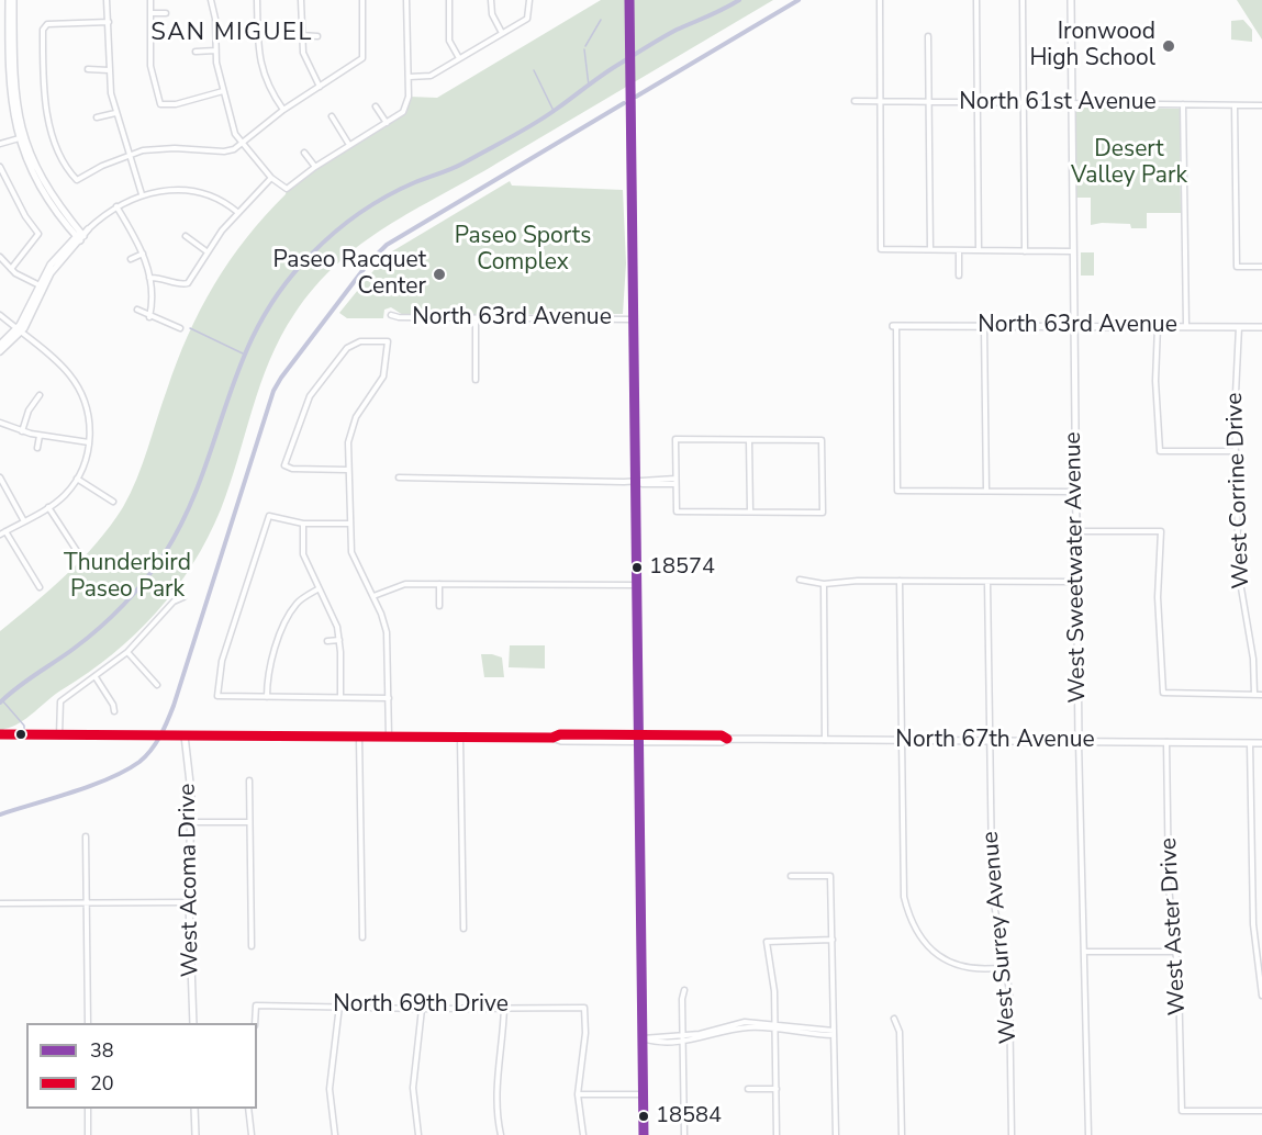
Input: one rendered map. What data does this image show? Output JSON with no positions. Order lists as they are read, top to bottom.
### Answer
{
  "streets": {
    "main road": [
      "North 63rd Avenue",
      "West Sweetwater Avenue",
      "North 67th Avenue",
      "West Acoma Drive"
    ],
    "street": [
      "North 61st Avenue",
      "West Corrine Drive",
      "West Aster Drive",
      "West Surrey Avenue",
      "North 69th Drive"
    ]
  },
  "crossings": [
    ["North 61st Avenue", "West Sweetwater Avenue"],
    ["North 63rd Avenue", "West Corrine Drive"],
    ["North 63rd Avenue", "West Sweetwater Avenue"],
    ["West Sweetwater Avenue", "North 67th Avenue"],
    ["North 67th Avenue", "West Acoma Drive"],
    ["North 67th Avenue", "West Aster Drive"],
    ["North 67th Avenue", "West Surrey Avenue"]
  ],
  "districts": ["SAN MIGUEL"],
  "parks": ["Desert Valley Park", "Paseo Sports Complex", "Thunderbird Paseo Park"],
  "places": [
    "Ironwood High School",
    "Paseo Racquet Center",
    "18574",
    "18584"
  ],
  "lines": ["transit line 38", "transit line 20"],
  "legend": ["38", "20"]
}
